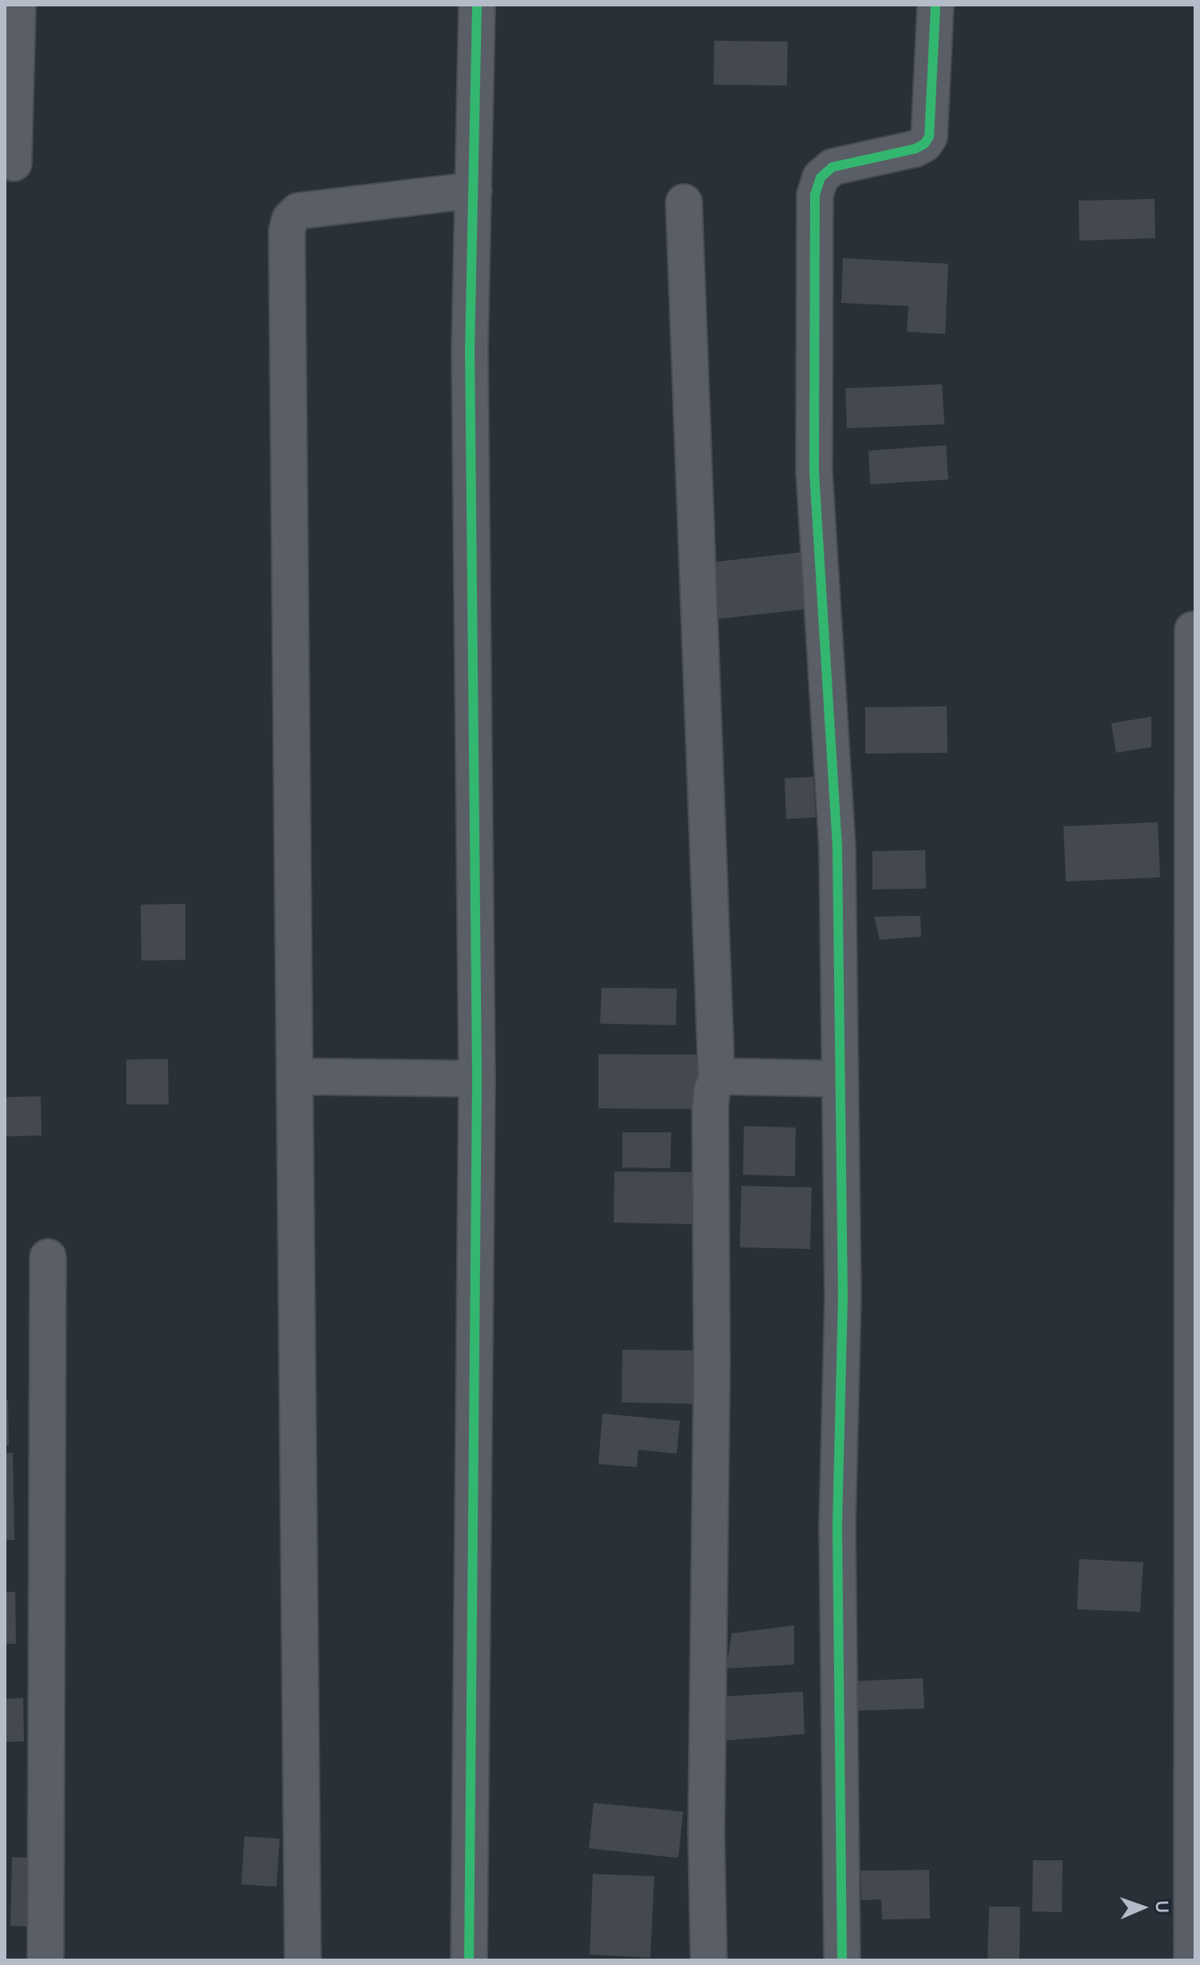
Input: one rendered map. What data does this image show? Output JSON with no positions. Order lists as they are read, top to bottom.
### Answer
{
  "north": "right"
}
